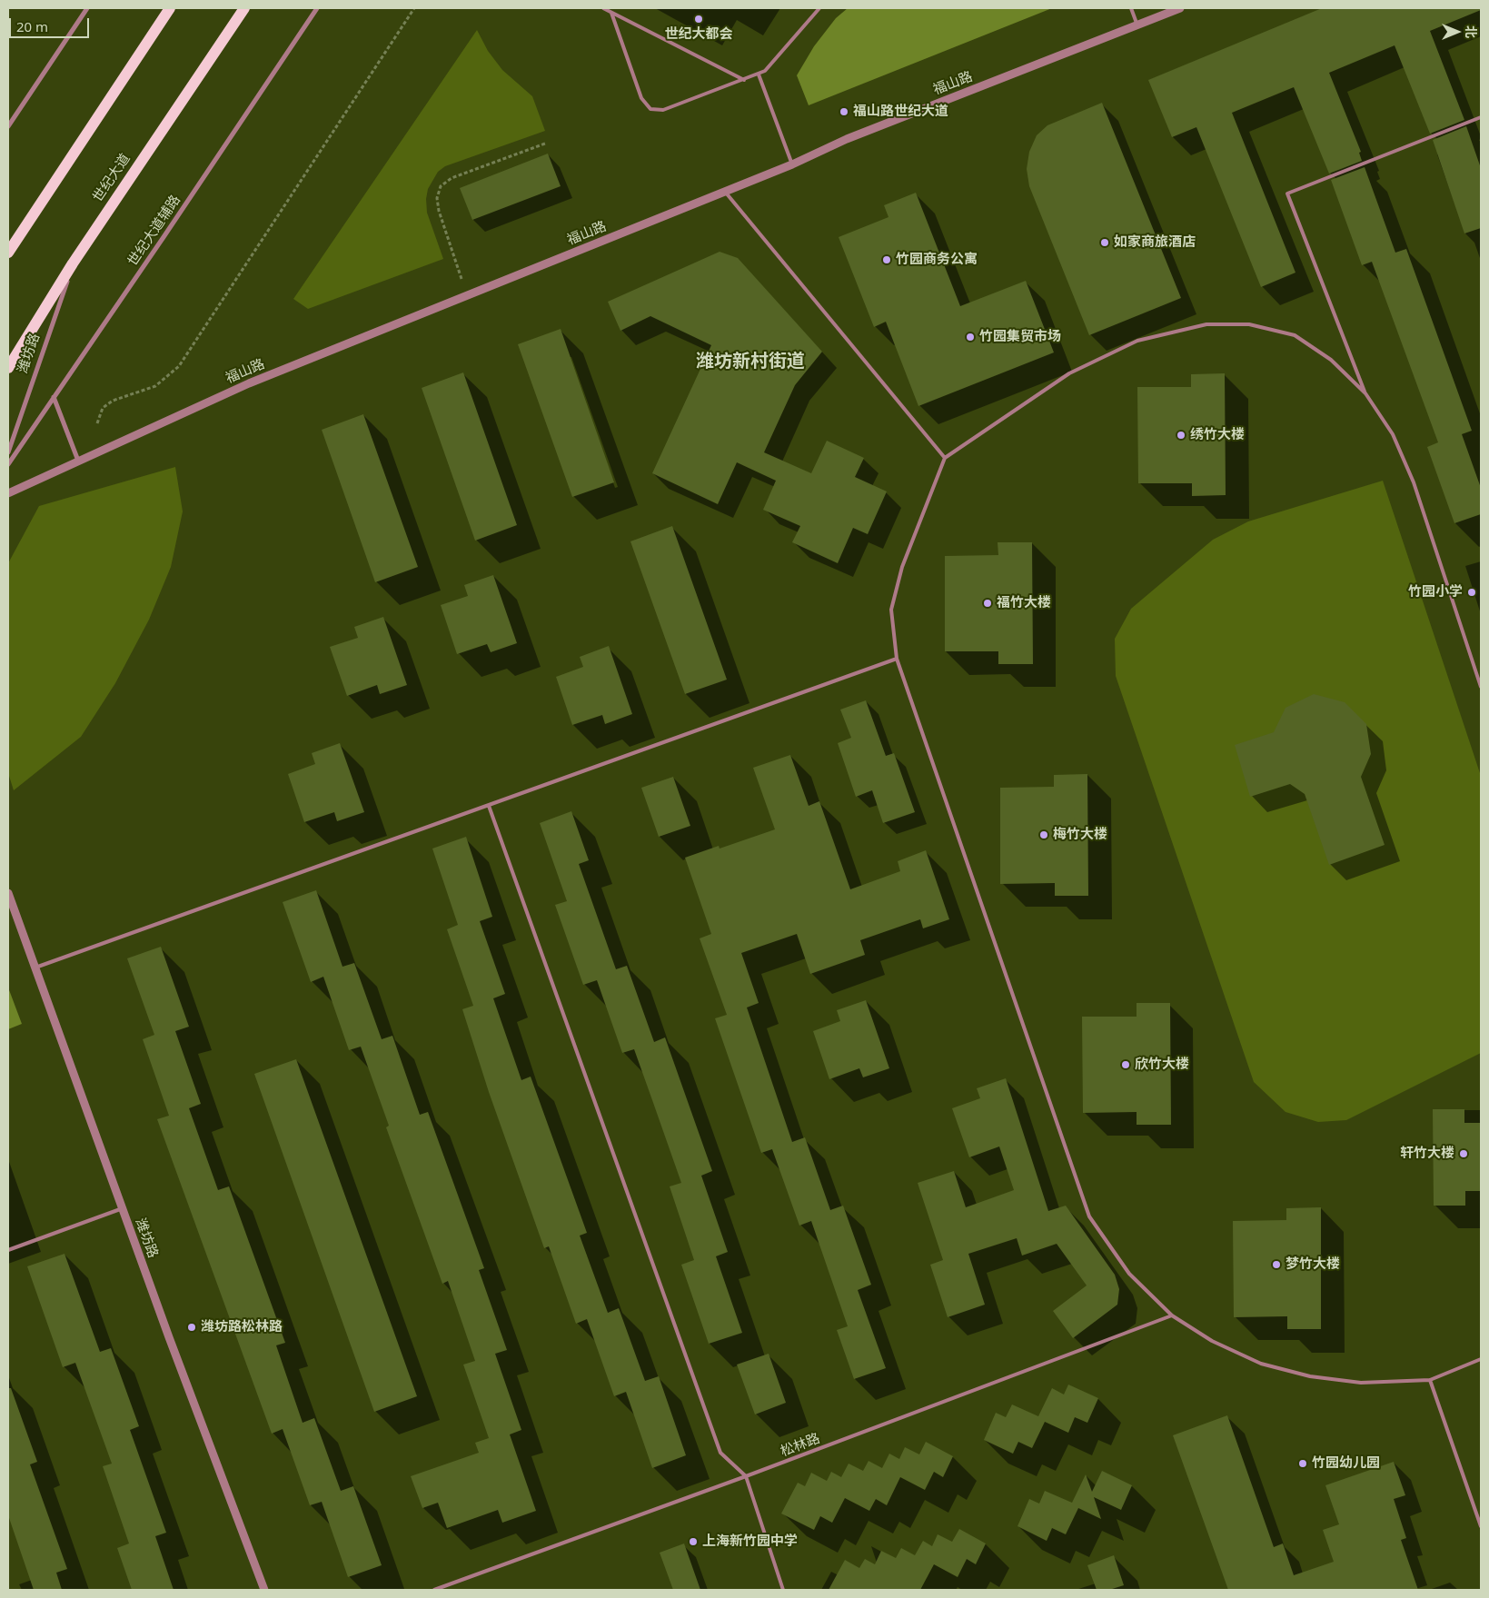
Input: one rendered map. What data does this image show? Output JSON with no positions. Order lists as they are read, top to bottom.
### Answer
{
  "streets": {
    "main road": ["世纪大道"],
    "street": ["福山路", "世纪大道辅路", "潍坊路"],
    "lane": ["松林路"]
  },
  "crossings": [
    ["世纪大道", "潍坊路"]
  ],
  "districts": ["潍坊新村街道"],
  "places": [
    "世纪大都会",
    "福山路世纪大道",
    "如家商旅酒店",
    "竹园商务公寓",
    "竹园集贸市场",
    "绣竹大楼",
    "竹园小学",
    "福竹大楼",
    "梅竹大楼",
    "欣竹大楼",
    "轩竹大楼",
    "梦竹大楼",
    "潍坊路松林路",
    "竹园幼儿园",
    "上海新竹园中学"
  ],
  "scale_bar": "20 m",
  "north": "right"
}
